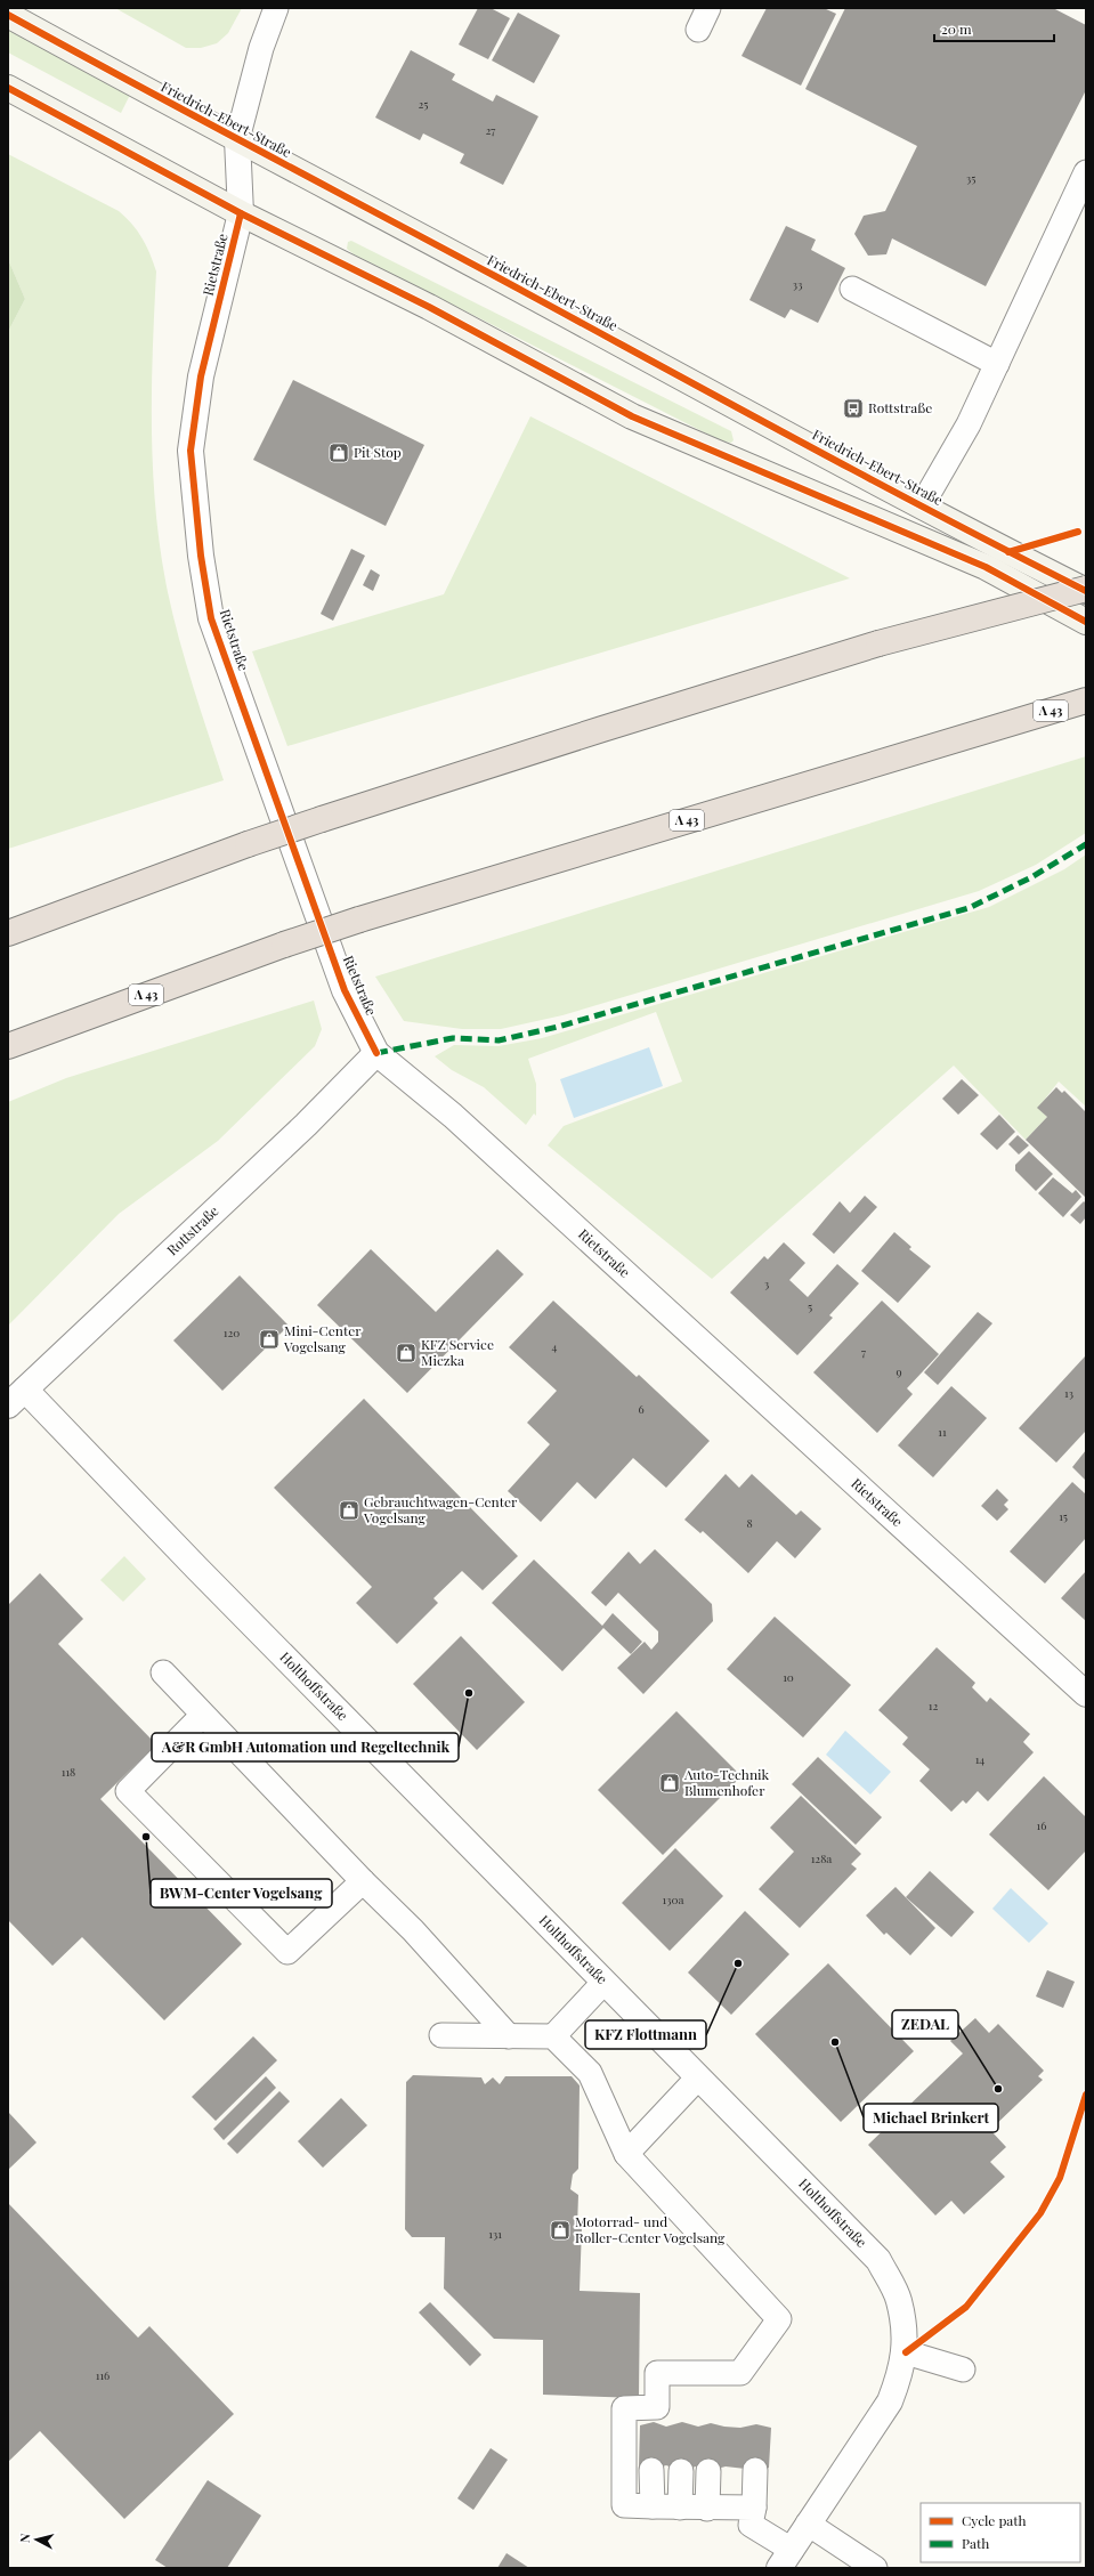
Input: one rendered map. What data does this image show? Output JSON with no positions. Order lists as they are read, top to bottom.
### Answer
{
  "streets": {
    "highway": ["A 43"],
    "main road": ["Friedrich-Ebert-Straße"],
    "street": ["Rietstraße", "Rottstraße", "Holthoffstraße"]
  },
  "crossings": [
    ["Friedrich-Ebert-Straße", "Rietstraße"],
    ["Rietstraße", "Rottstraße"],
    ["Rottstraße", "Holthoffstraße"]
  ],
  "places": {
    "bus stop": ["Rottstraße"],
    "shop": [
      "Pit Stop",
      "Mini-Center Vogelsang",
      "KFZ Service Miczka",
      "Gebrauchtwagen-Center Vogelsang",
      "Auto-Technik Blumenhofer",
      "Motorrad- und Roller-Center Vogelsang"
    ],
    "other": [
      "A&R GmbH Automation und Regeltechnik",
      "BWM-Center Vogelsang",
      "KFZ Flottmann",
      "Michael Brinkert",
      "ZEDAL"
    ]
  },
  "house_numbers": [
    "25",
    "27",
    "35",
    "33",
    "3",
    "5",
    "120",
    "4",
    "7",
    "9",
    "13",
    "6",
    "11",
    "15",
    "8",
    "10",
    "12",
    "14",
    "118",
    "16",
    "128a",
    "130a",
    "131",
    "116"
  ],
  "legend": ["Cycle path", "Path"],
  "scale_bar": "20 m",
  "north": "left"
}
